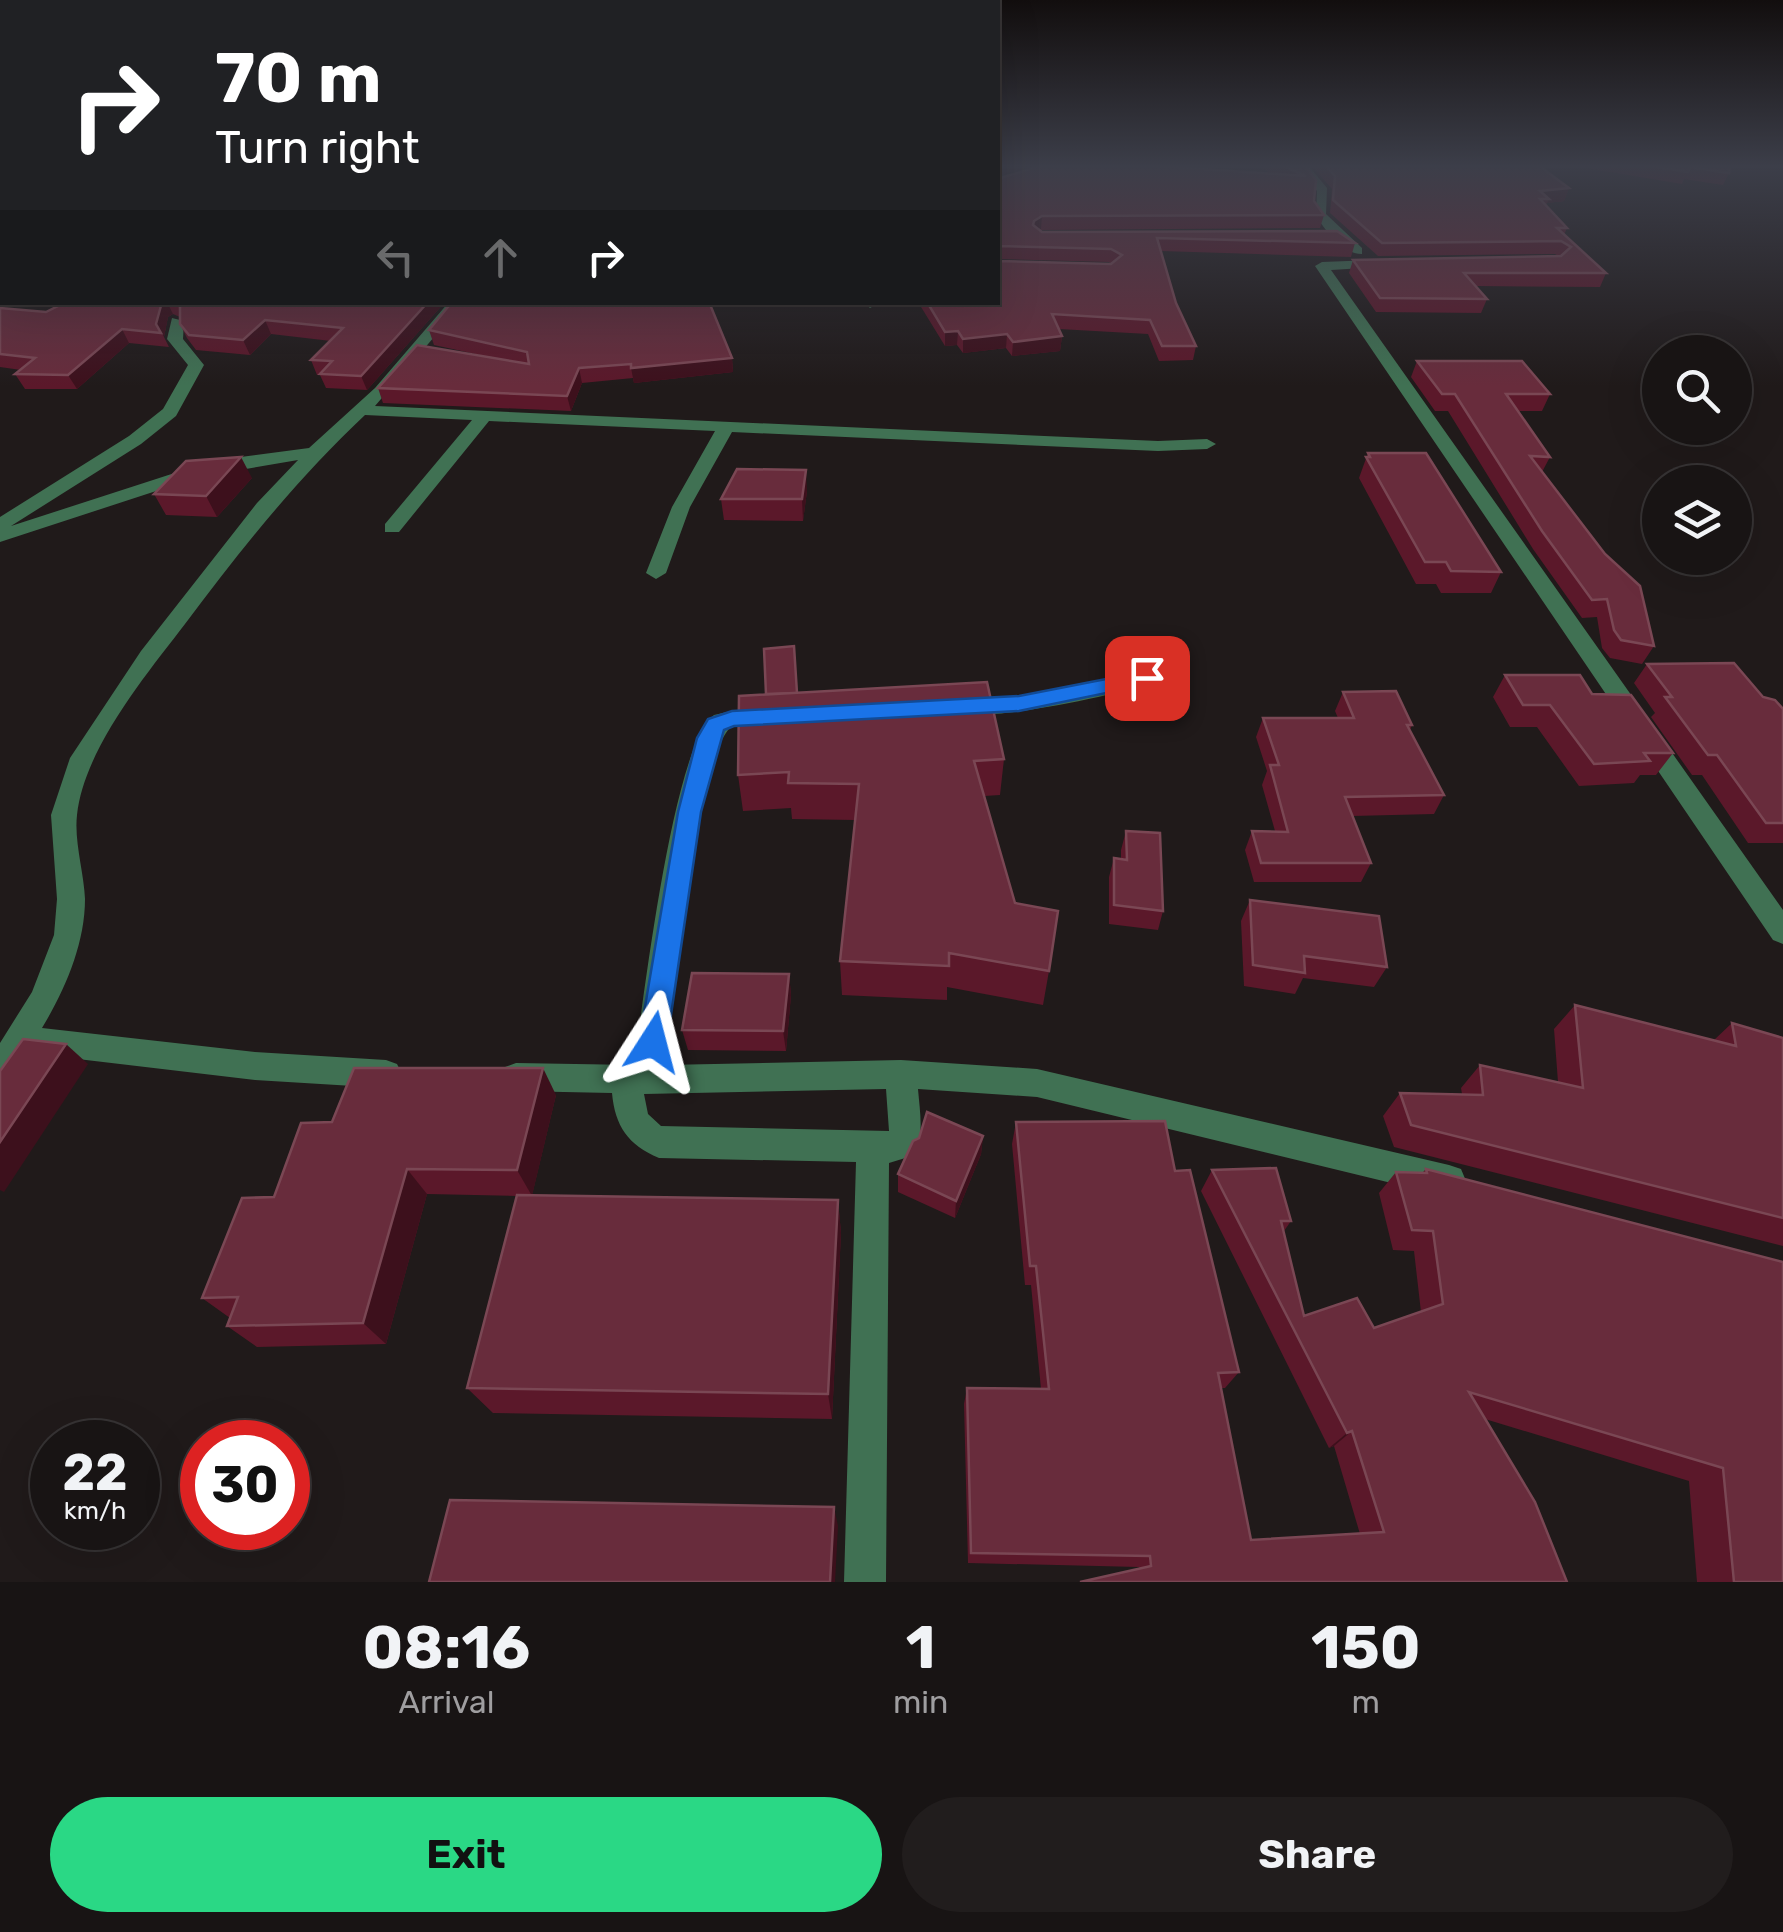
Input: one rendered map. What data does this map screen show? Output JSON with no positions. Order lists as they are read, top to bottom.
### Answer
{
  "page": {
    "turn": ["70 m", "Turn right"],
    "speed": "22 km/h",
    "limit": "30",
    "eta": [
      "08:16",
      "Arrival",
      "1",
      "min",
      "150",
      "m"
    ],
    "buttons": ["Exit", "Share"]
  }
}
